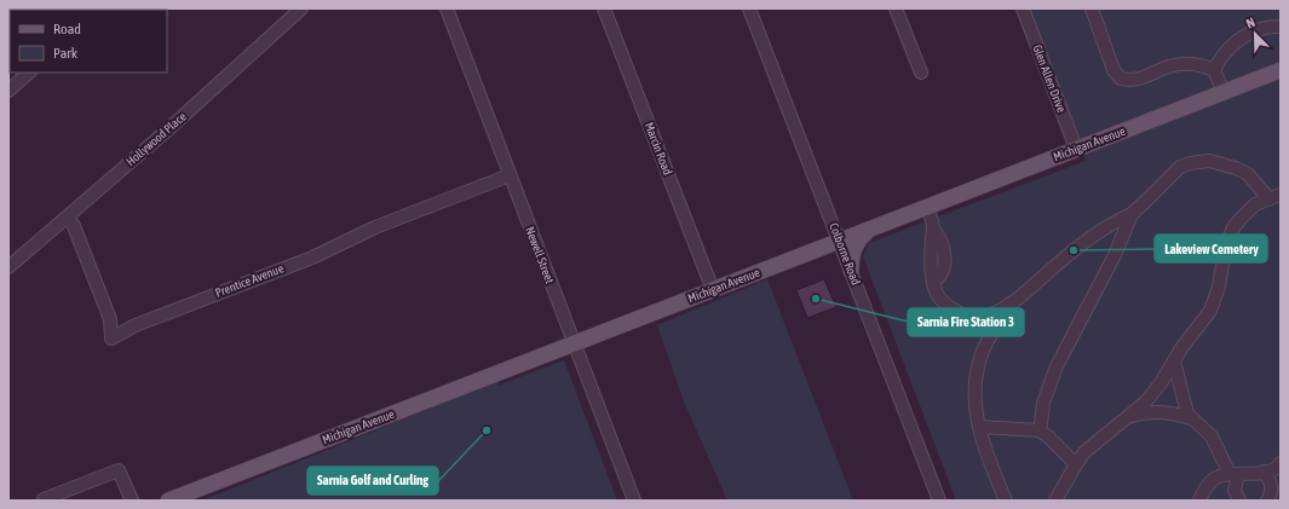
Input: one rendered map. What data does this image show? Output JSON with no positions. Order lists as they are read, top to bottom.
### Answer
{
  "streets": {
    "main road": ["Michigan Avenue"],
    "street": [
      "Glen Allen Drive",
      "Hollywood Place",
      "Marcin Road",
      "Colborne Road",
      "Newell Street",
      "Prentice Avenue"
    ]
  },
  "crossings": [
    ["Glen Allen Drive", "Michigan Avenue"],
    ["Hollywood Place", "Prentice Avenue"],
    ["Michigan Avenue", "Marcin Road"],
    ["Michigan Avenue", "Colborne Road"],
    ["Michigan Avenue", "Newell Street"],
    ["Newell Street", "Prentice Avenue"]
  ],
  "places": ["Lakeview Cemetery", "Sarnia Fire Station 3", "Sarnia Golf and Curling"],
  "legend": ["Road", "Park"],
  "north": "top left"
}
